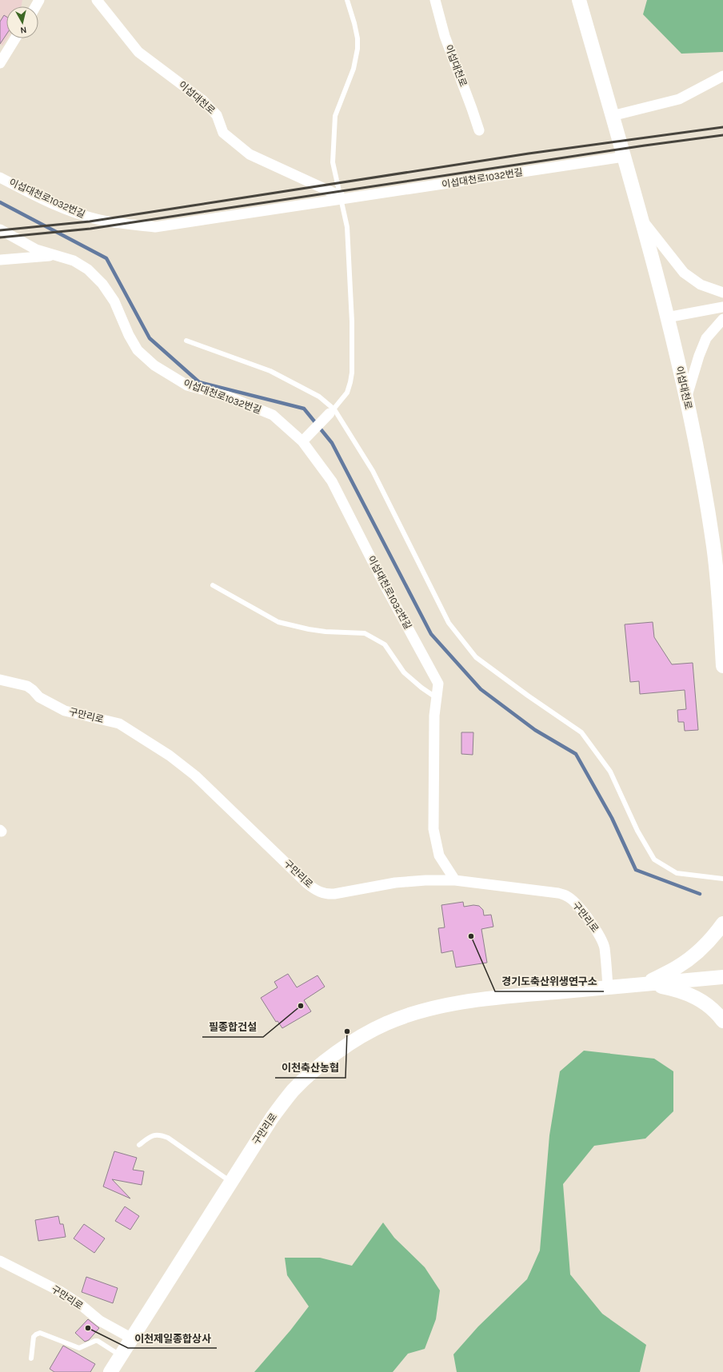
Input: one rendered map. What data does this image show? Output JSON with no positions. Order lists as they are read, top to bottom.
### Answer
{
  "streets": {
    "street": ["이섭대천로", "이섭대천로1032번길", "구만리로"]
  },
  "crossings": [
    ["이섭대천로", "이섭대천로1032번길"],
    ["이섭대천로1032번길", "구만리로"]
  ],
  "places": [
    "경기도축산위생연구소",
    "필종합건설",
    "이천축산농협",
    "이천제일종합상사"
  ],
  "north": "bottom"
}
